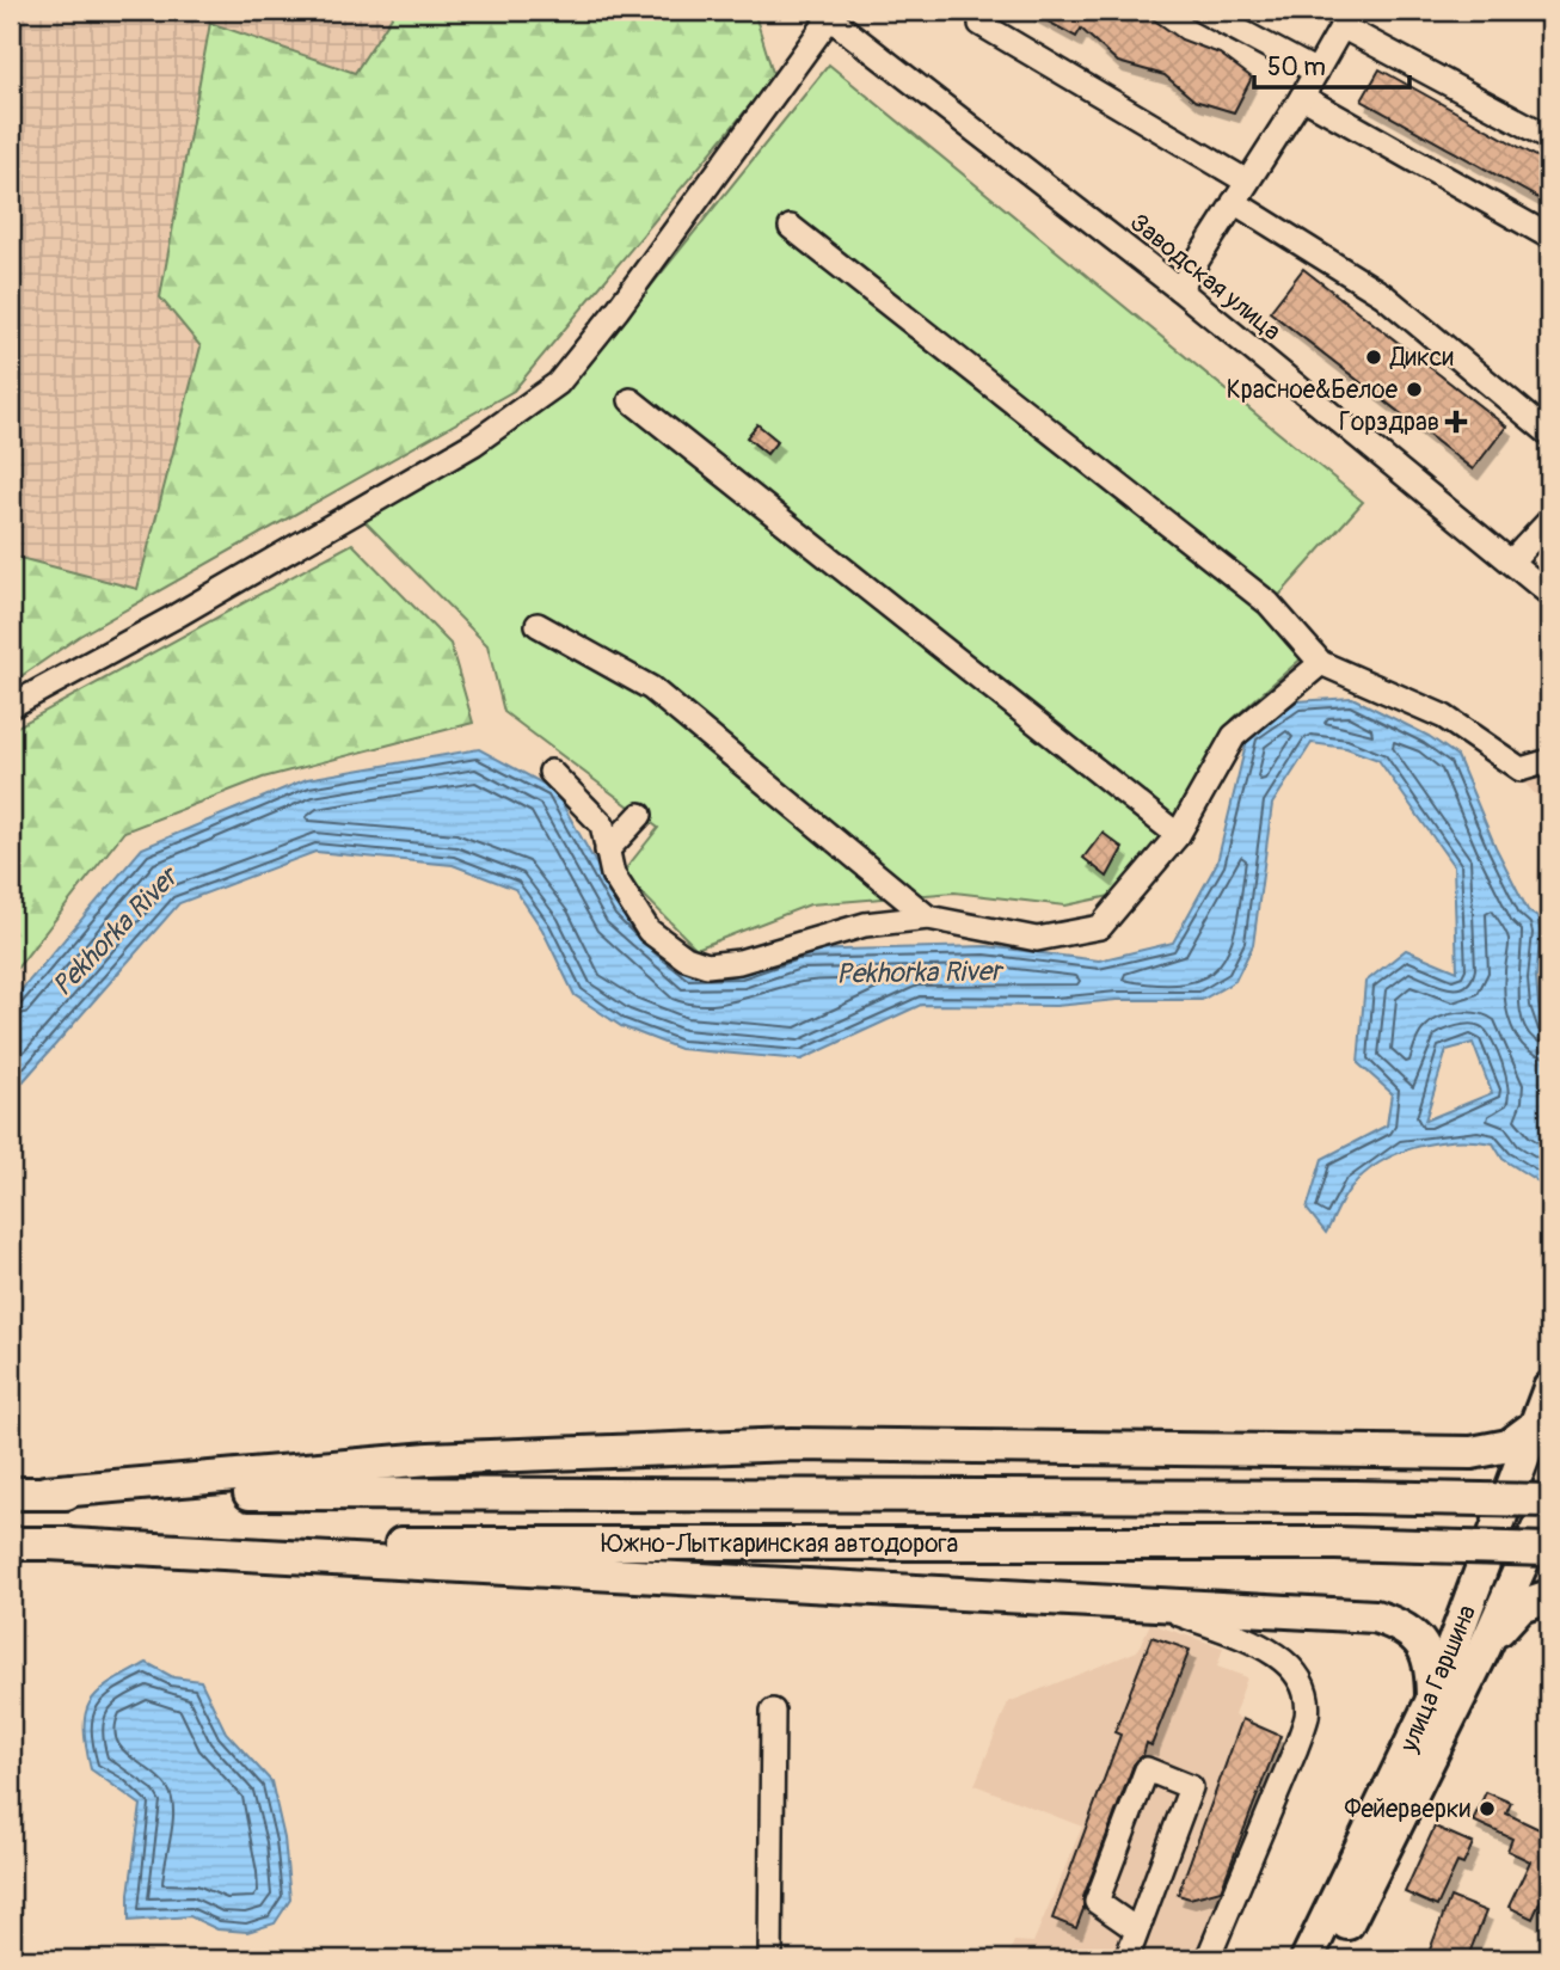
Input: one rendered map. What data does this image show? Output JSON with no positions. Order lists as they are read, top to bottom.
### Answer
{
  "streets": {
    "main road": ["Южно-Лыткаринская автодорога", "улица Гаршина"],
    "street": ["Заводская улица"]
  },
  "crossings": [
    ["Южно-Лыткаринская автодорога", "улица Гаршина"]
  ],
  "water": ["Pekhorka River"],
  "places": {
    "other": ["Дикси", "Красное&Белое", "Фейерверки"],
    "health": ["Горздрав"]
  },
  "scale_bar": "50 m"
}
